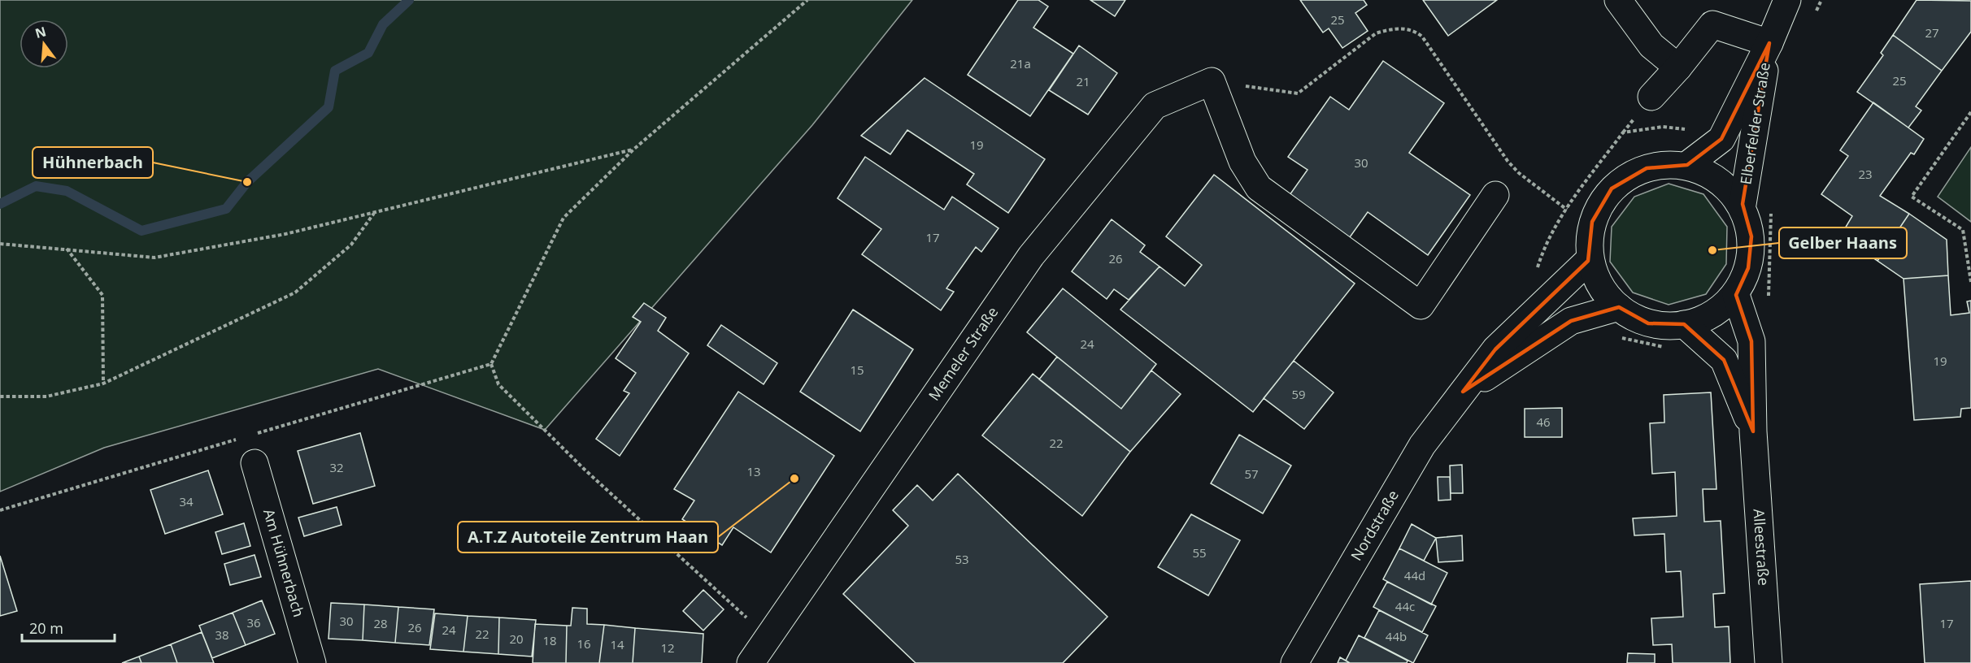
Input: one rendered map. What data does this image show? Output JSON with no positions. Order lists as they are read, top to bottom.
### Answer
{
  "streets": {
    "street": [
      "Elberfelder Straße",
      "Memeler Straße",
      "Nordstraße",
      "Alleestraße",
      "Am Hühnerbach"
    ]
  },
  "crossings": [
    ["Elberfelder Straße", "Nordstraße"],
    ["Elberfelder Straße", "Alleestraße"],
    ["Nordstraße", "Alleestraße"]
  ],
  "places": ["Hühnerbach", "Gelber Haans", "A.T.Z Autoteile Zentrum Haan"],
  "house_numbers": [
    "25",
    "27",
    "21a",
    "25",
    "21",
    "19",
    "30",
    "23",
    "17",
    "26",
    "24",
    "19",
    "15",
    "59",
    "46",
    "22",
    "32",
    "13",
    "57",
    "34",
    "55",
    "53",
    "44d",
    "44c",
    "30",
    "36",
    "28",
    "17",
    "26",
    "24",
    "22",
    "38",
    "44b",
    "20",
    "18",
    "16",
    "14",
    "12"
  ],
  "scale_bar": "20 m",
  "north": "top"
}
